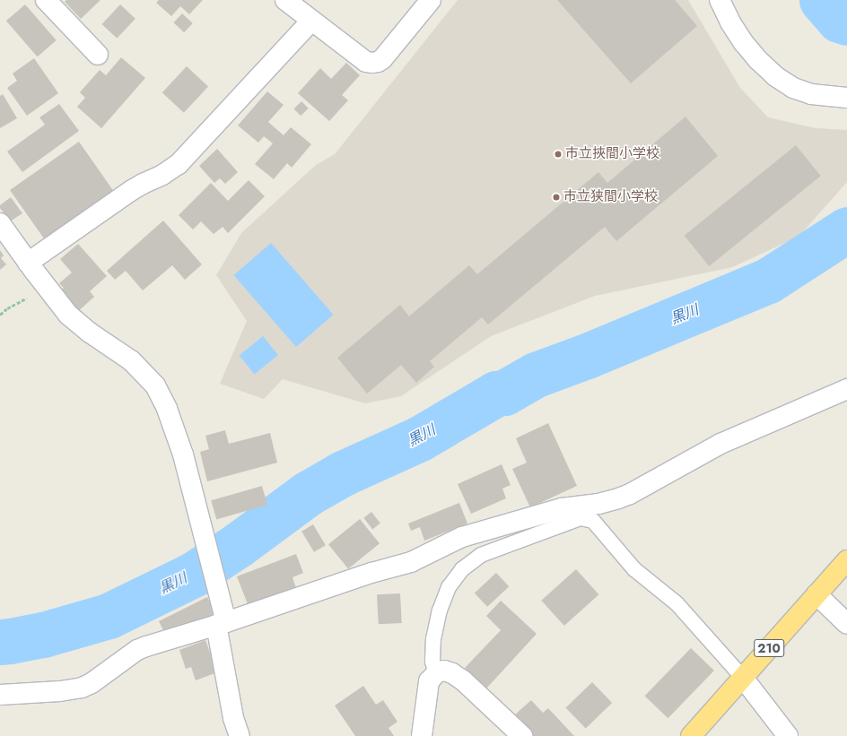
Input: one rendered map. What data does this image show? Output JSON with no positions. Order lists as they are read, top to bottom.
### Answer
{
  "streets": {
    "highway": ["210"]
  },
  "water": ["黒川"],
  "places": ["市立挾間小学校", "市立狭間小学校"]
}
